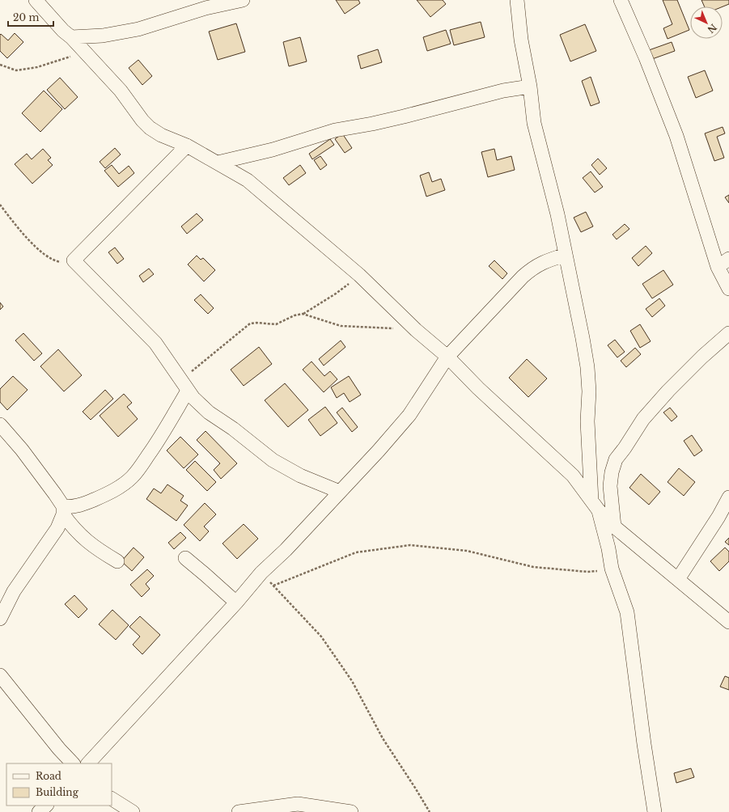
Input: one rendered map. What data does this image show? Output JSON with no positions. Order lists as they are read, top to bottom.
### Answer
{
  "legend": ["Road", "Building"],
  "scale_bar": "20 m",
  "north": "bottom right"
}
